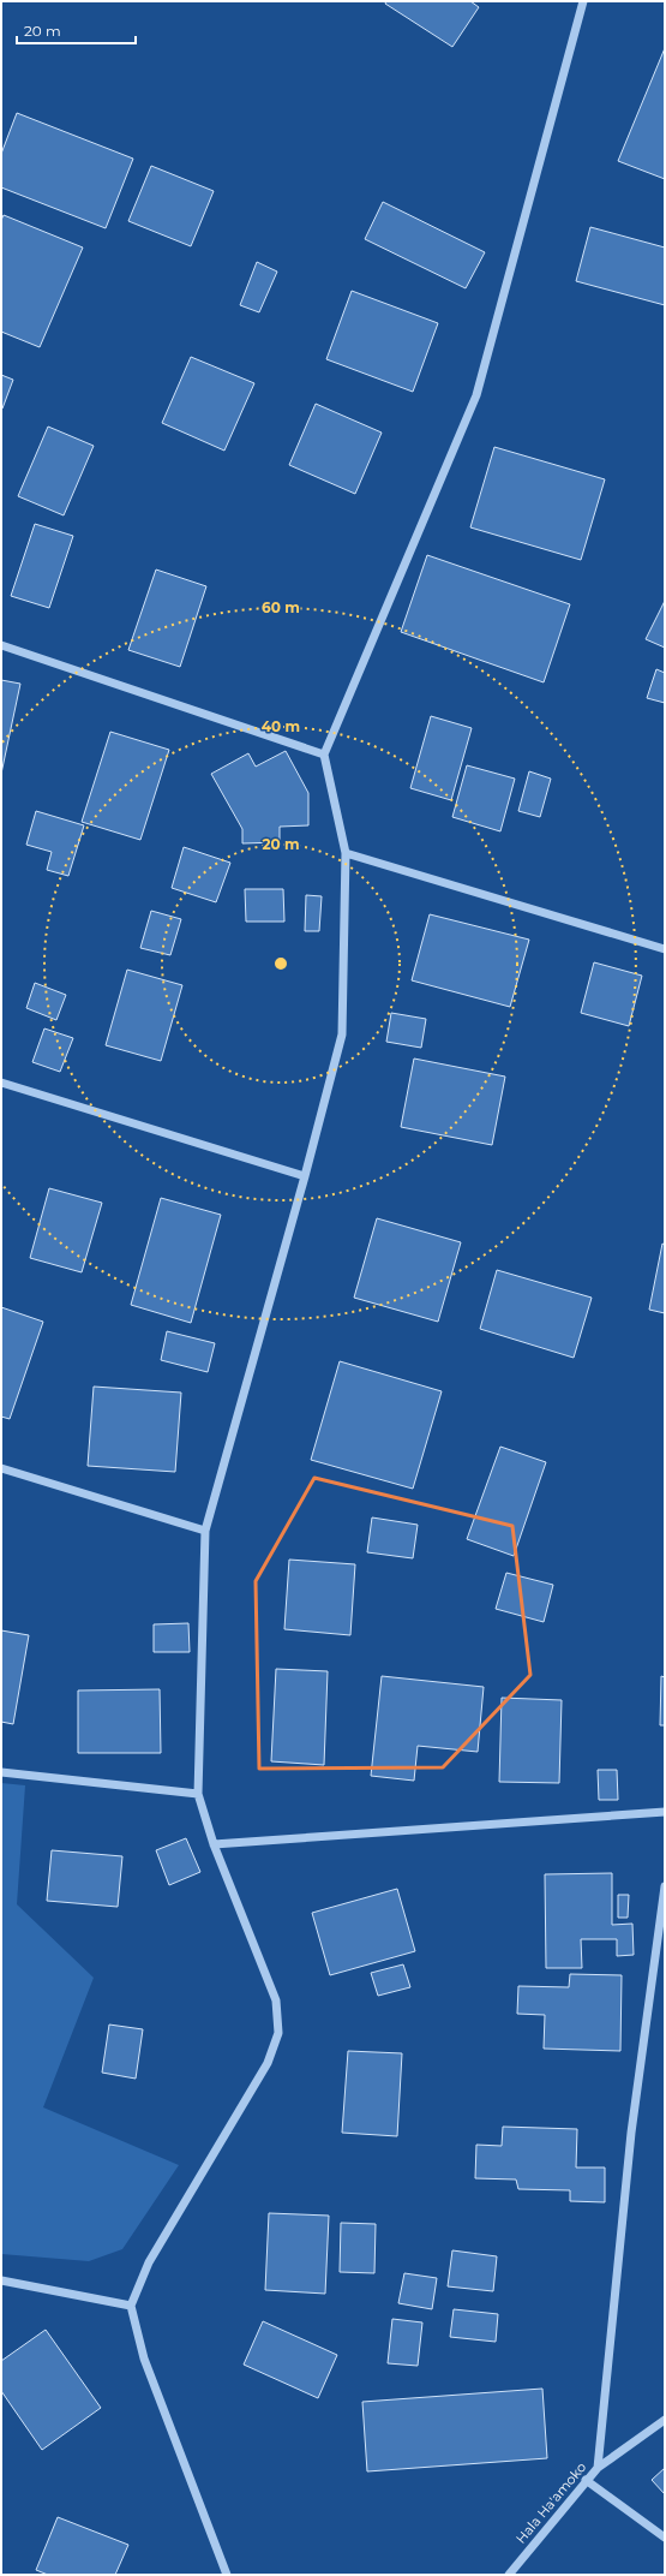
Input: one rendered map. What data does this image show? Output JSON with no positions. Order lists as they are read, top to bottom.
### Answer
{
  "streets": {
    "street": ["Hala Ha'amoko"]
  },
  "scale_bar": "20 m",
  "rings": ["60 m", "40 m", "20 m"]
}
